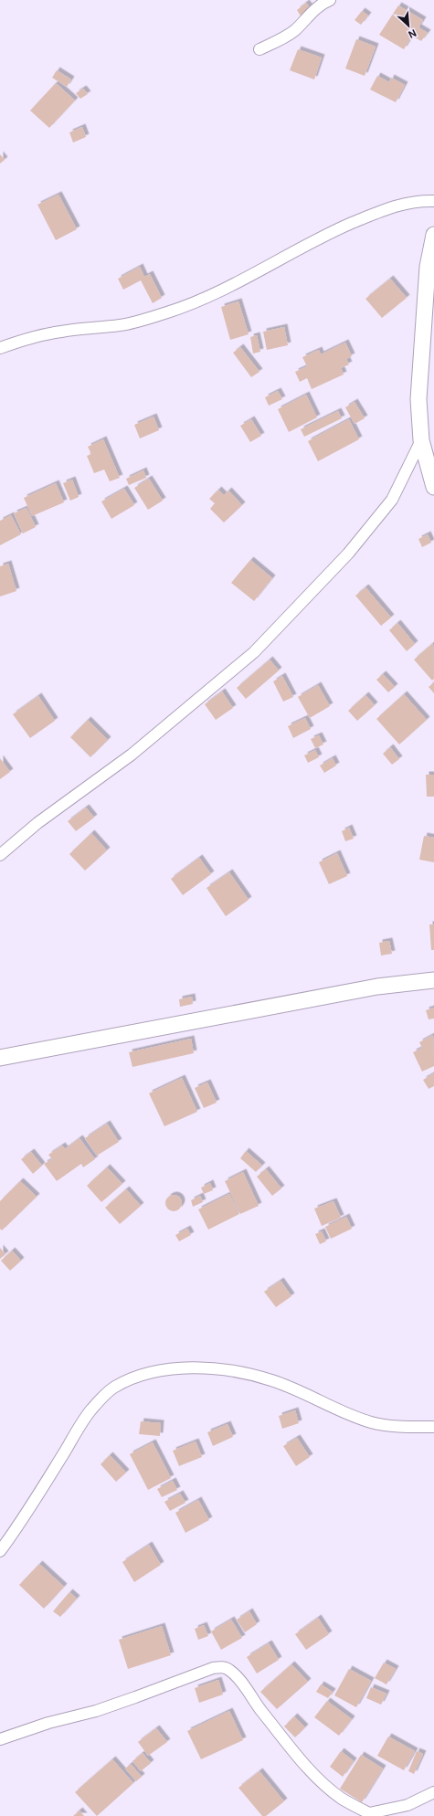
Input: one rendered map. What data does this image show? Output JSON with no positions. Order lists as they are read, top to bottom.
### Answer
{
  "north": "bottom right"
}
